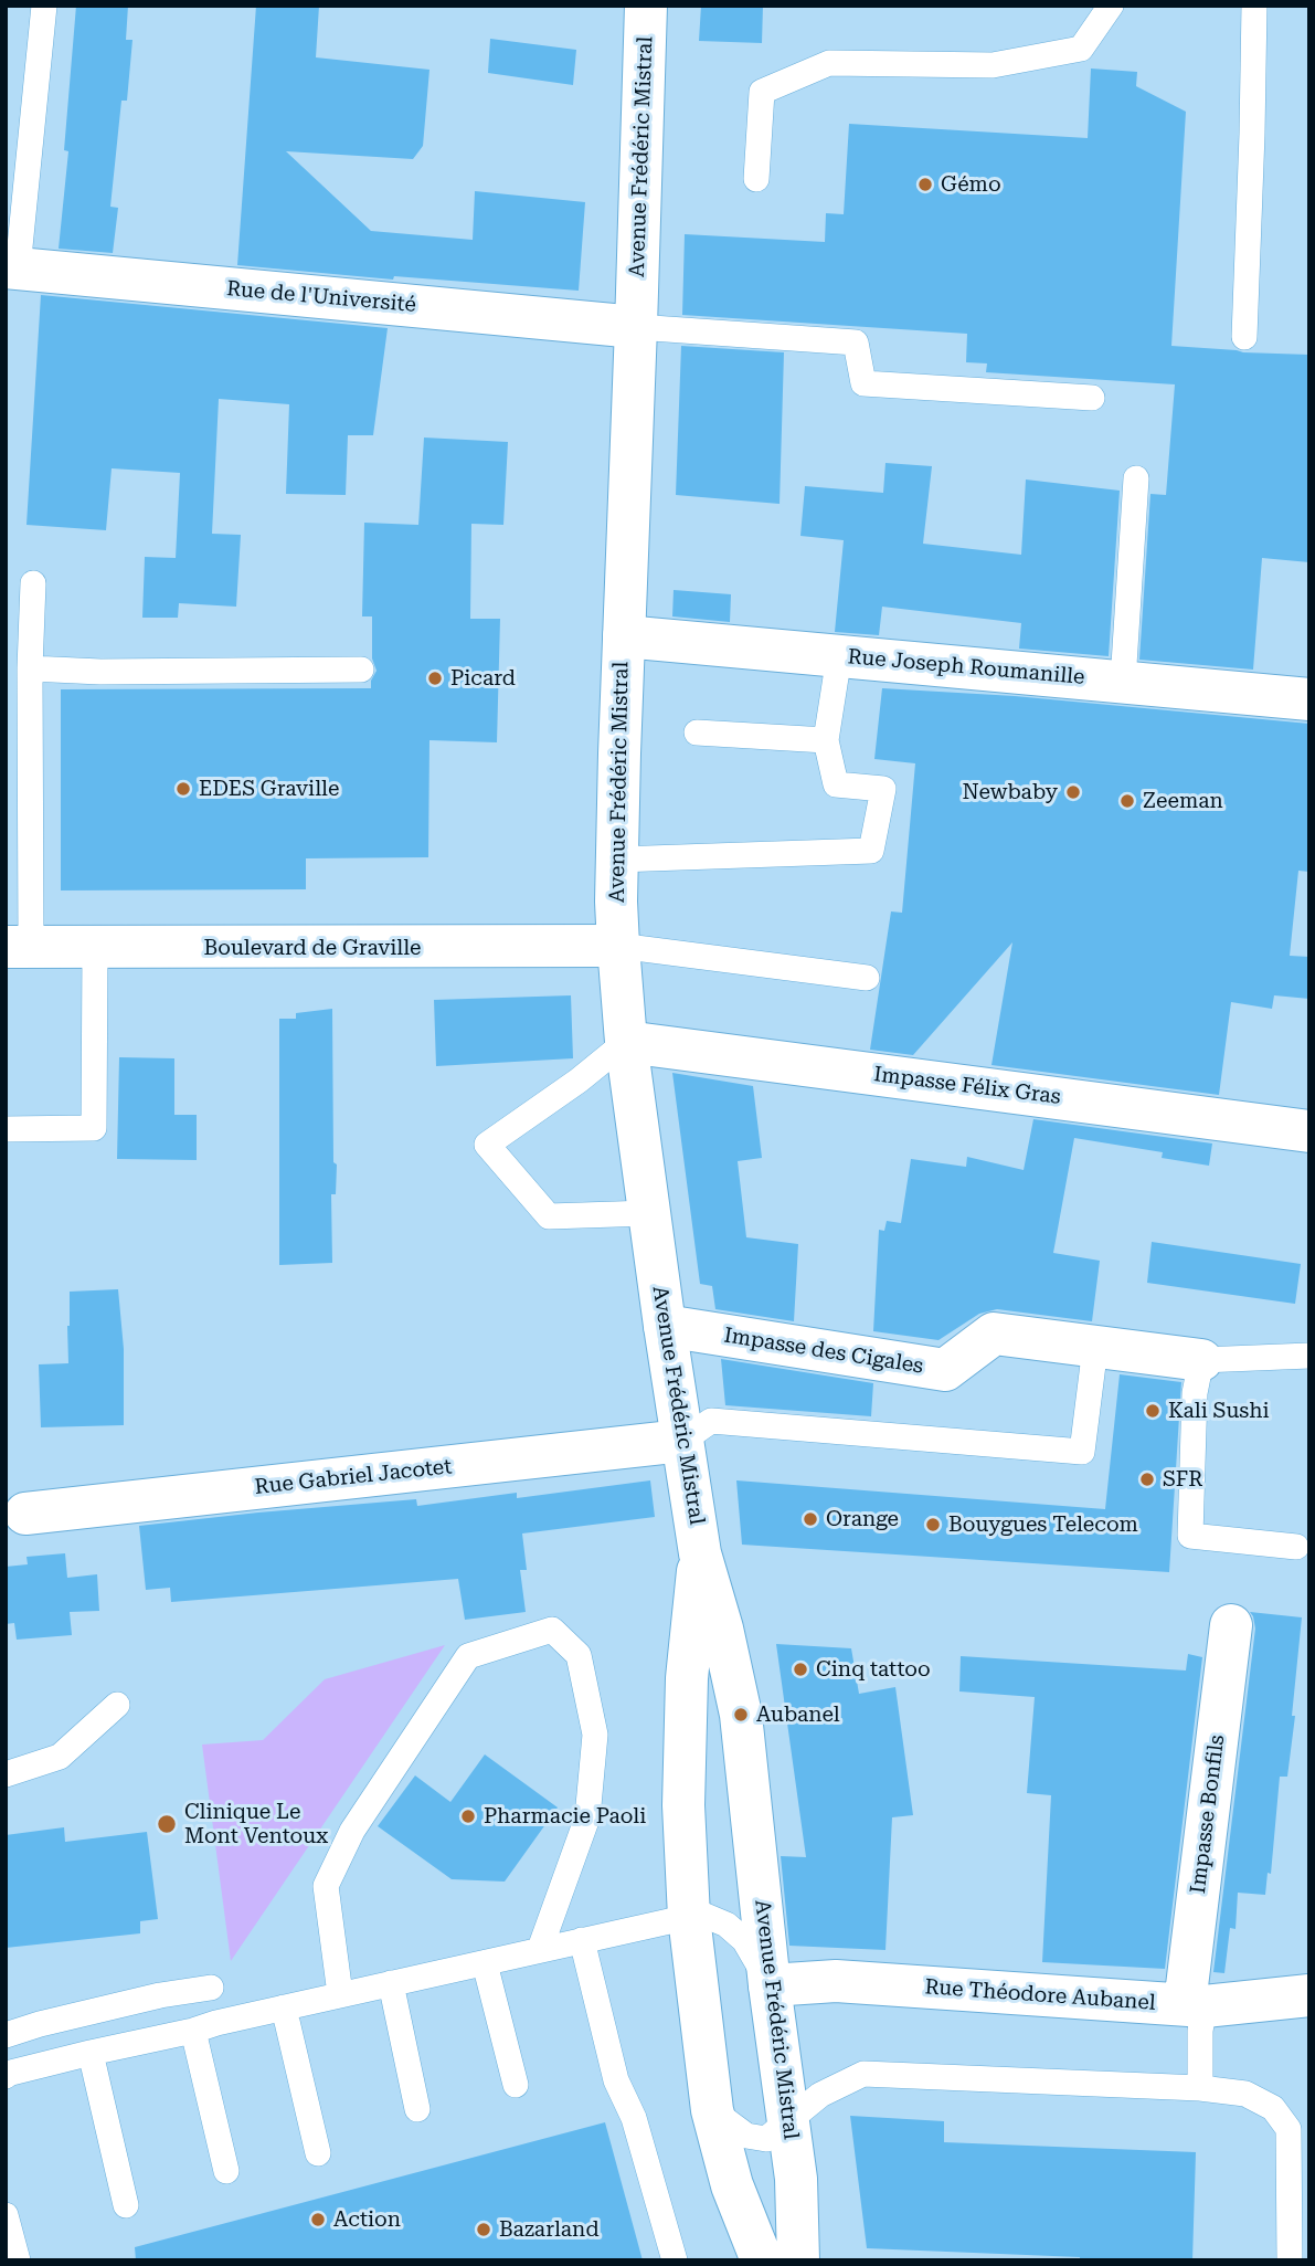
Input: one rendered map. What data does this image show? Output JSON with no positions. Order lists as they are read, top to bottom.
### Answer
{
  "streets": {
    "street": [
      "Avenue Frédéric Mistral",
      "Rue de l'Université",
      "Rue Joseph Roumanille",
      "Boulevard de Graville",
      "Impasse Félix Gras",
      "Impasse des Cigales",
      "Rue Gabriel Jacotet",
      "Impasse Bonfils",
      "Rue Théodore Aubanel"
    ]
  },
  "crossings": [
    ["Avenue Frédéric Mistral", "Rue de l'Université"],
    ["Avenue Frédéric Mistral", "Rue Joseph Roumanille"],
    ["Avenue Frédéric Mistral", "Boulevard de Graville"],
    ["Avenue Frédéric Mistral", "Impasse Félix Gras"],
    ["Avenue Frédéric Mistral", "Impasse des Cigales"],
    ["Avenue Frédéric Mistral", "Rue Gabriel Jacotet"],
    ["Avenue Frédéric Mistral", "Rue Théodore Aubanel"],
    ["Impasse Bonfils", "Rue Théodore Aubanel"]
  ],
  "places": [
    "Gémo",
    "Picard",
    "EDES Graville",
    "Newbaby",
    "Zeeman",
    "Kali Sushi",
    "SFR",
    "Orange",
    "Bouygues Telecom",
    "Cinq tattoo",
    "Aubanel",
    "Pharmacie Paoli",
    "Clinique Le Mont Ventoux",
    "Action",
    "Bazarland"
  ]
}
